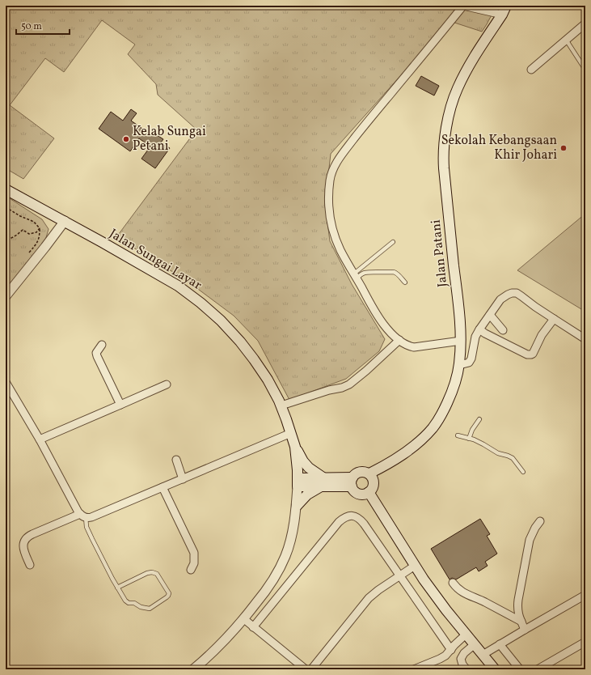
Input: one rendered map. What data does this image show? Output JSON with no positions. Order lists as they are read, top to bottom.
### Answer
{
  "streets": {
    "main road": ["Jalan Patani", "Jalan Sungai Layar"]
  },
  "places": ["Kelab Sungai Petani", "Sekolah Kebangsaan Khir Johari"],
  "scale_bar": "50 m"
}
